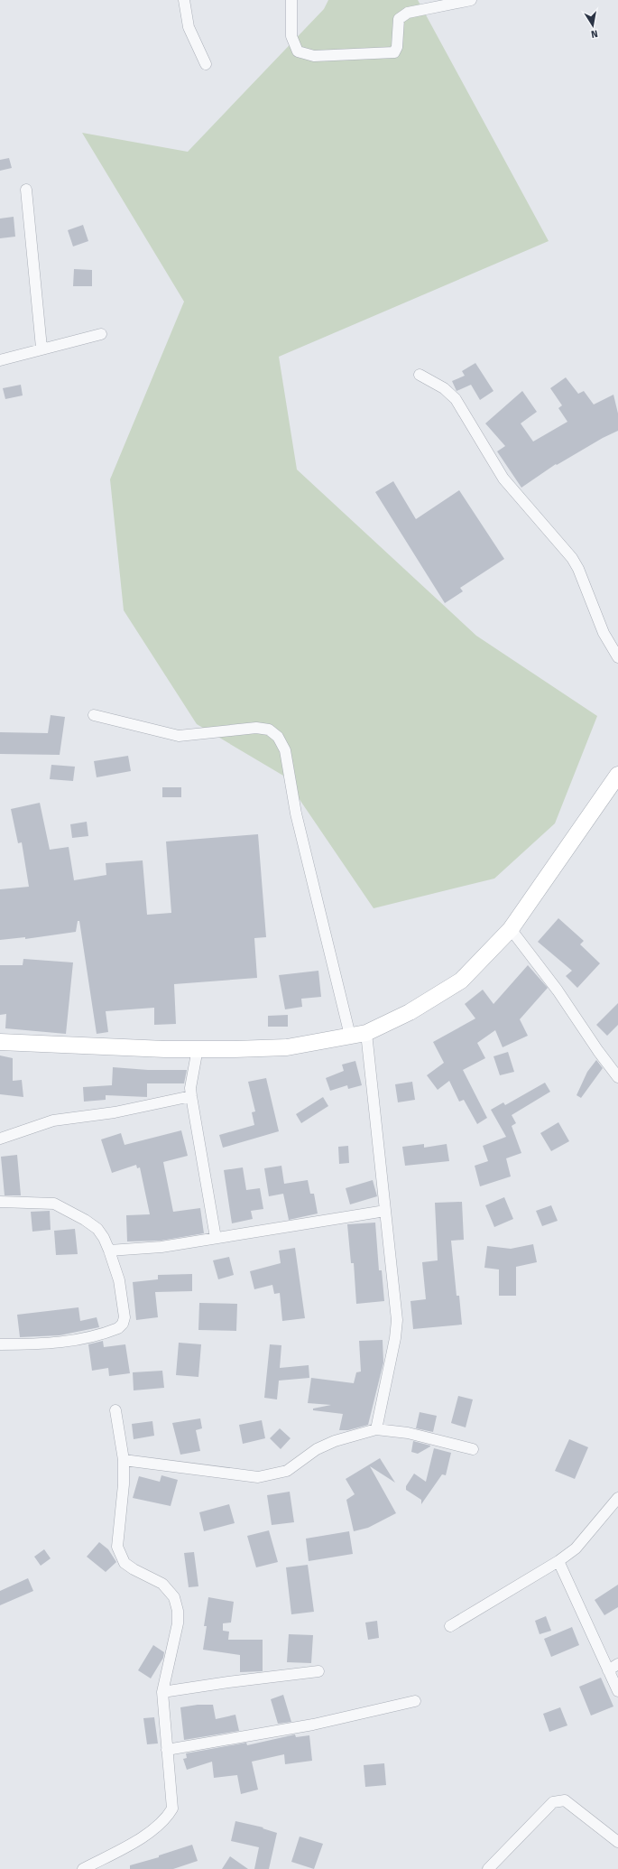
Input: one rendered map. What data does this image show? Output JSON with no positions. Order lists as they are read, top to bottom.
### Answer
{
  "north": "bottom"
}
